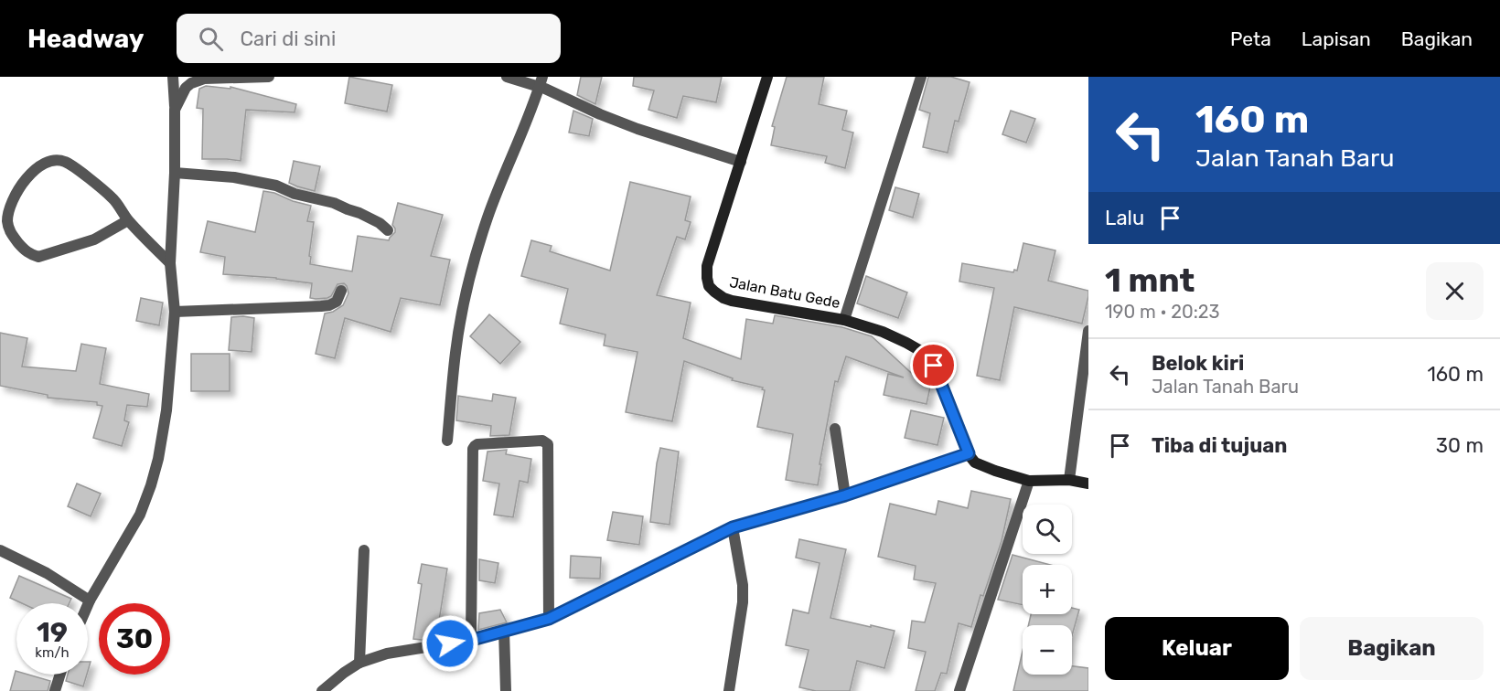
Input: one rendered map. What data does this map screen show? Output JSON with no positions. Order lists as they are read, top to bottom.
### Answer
{
  "streets": {
    "street": ["Jalan Batu Gede"]
  },
  "page": {
    "header": "Headway",
    "search": "Cari di sini",
    "nav": ["Peta", "Lapisan", "Bagikan"],
    "turn": ["160 m", "Jalan Tanah Baru"],
    "then": "Lalu",
    "heading": ["1 mnt", "190 m · 20:23"],
    "list": [
      {
        "name": "Belok kiri",
        "note": "Jalan Tanah Baru",
        "value": "160 m"
      },
      {
        "name": "Tiba di tujuan",
        "value": "30 m"
      }
    ],
    "map_buttons": ["+", "−"],
    "speed": "19 km/h",
    "limit": "30",
    "buttons": ["Keluar", "Bagikan"]
  }
}
